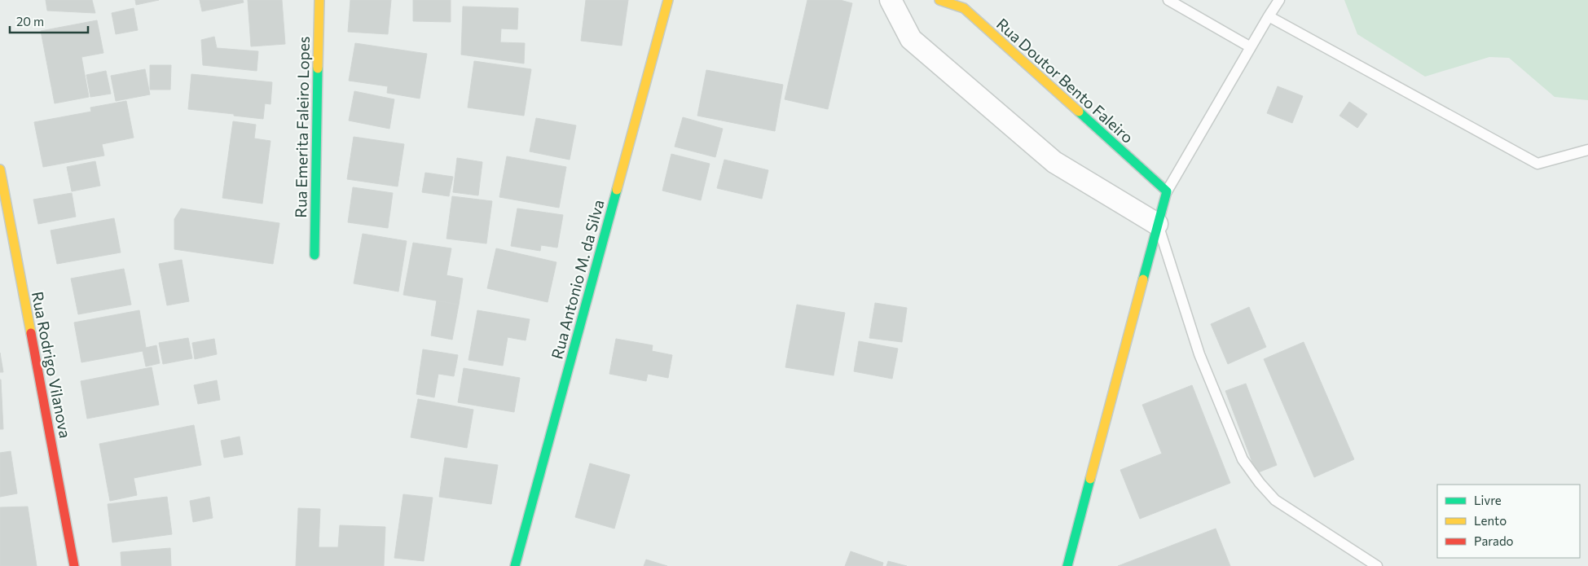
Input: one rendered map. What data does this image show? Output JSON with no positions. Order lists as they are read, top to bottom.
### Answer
{
  "streets": {
    "street": [
      "Rua Doutor Bento Faleiro",
      "Rua Emerita Faleiro Lopes",
      "Rua Antonio M. da Silva",
      "Rua Rodrigo Vilanova"
    ]
  },
  "legend": ["Livre", "Lento", "Parado"],
  "scale_bar": "20 m"
}
